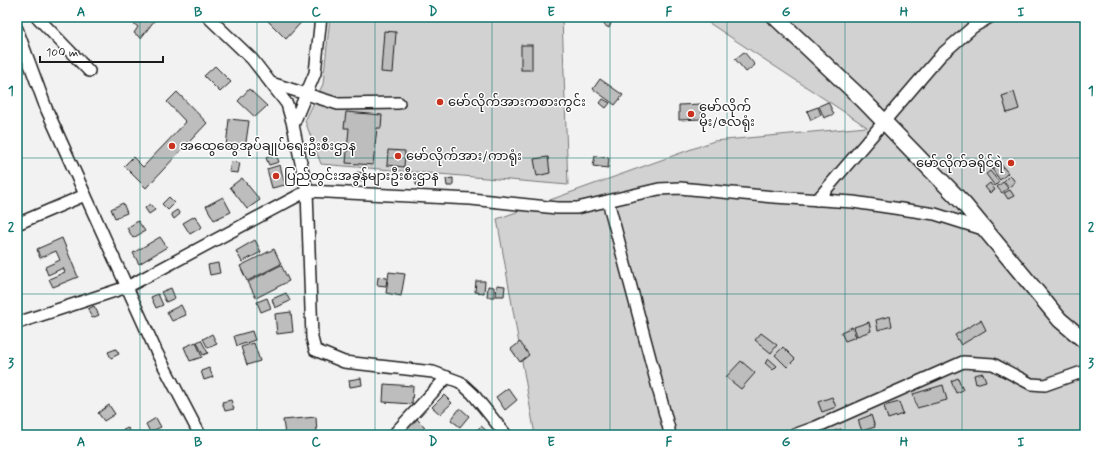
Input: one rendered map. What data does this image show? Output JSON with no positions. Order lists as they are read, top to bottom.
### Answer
{
  "places": [
    "မော်လိုက်အားကစားကွင်း",
    "မော်လိုက် မိုး/ဇလရုံး",
    "အထွေထွေအုပ်ချုပ်ရေးဦးစီးဌာန",
    "မော်လိုက်အား/ကာရုံး",
    "မော်လိုက်ခရိုင်ရဲ",
    "ပြည်တွင်းအခွန်များဦးစီးဌာန"
  ],
  "scale_bar": "100 m",
  "grid": {
    "columns": [
      "A",
      "B",
      "C",
      "D",
      "E",
      "F",
      "G",
      "H",
      "I"
    ],
    "rows": ["1", "2", "3"]
  }
}
